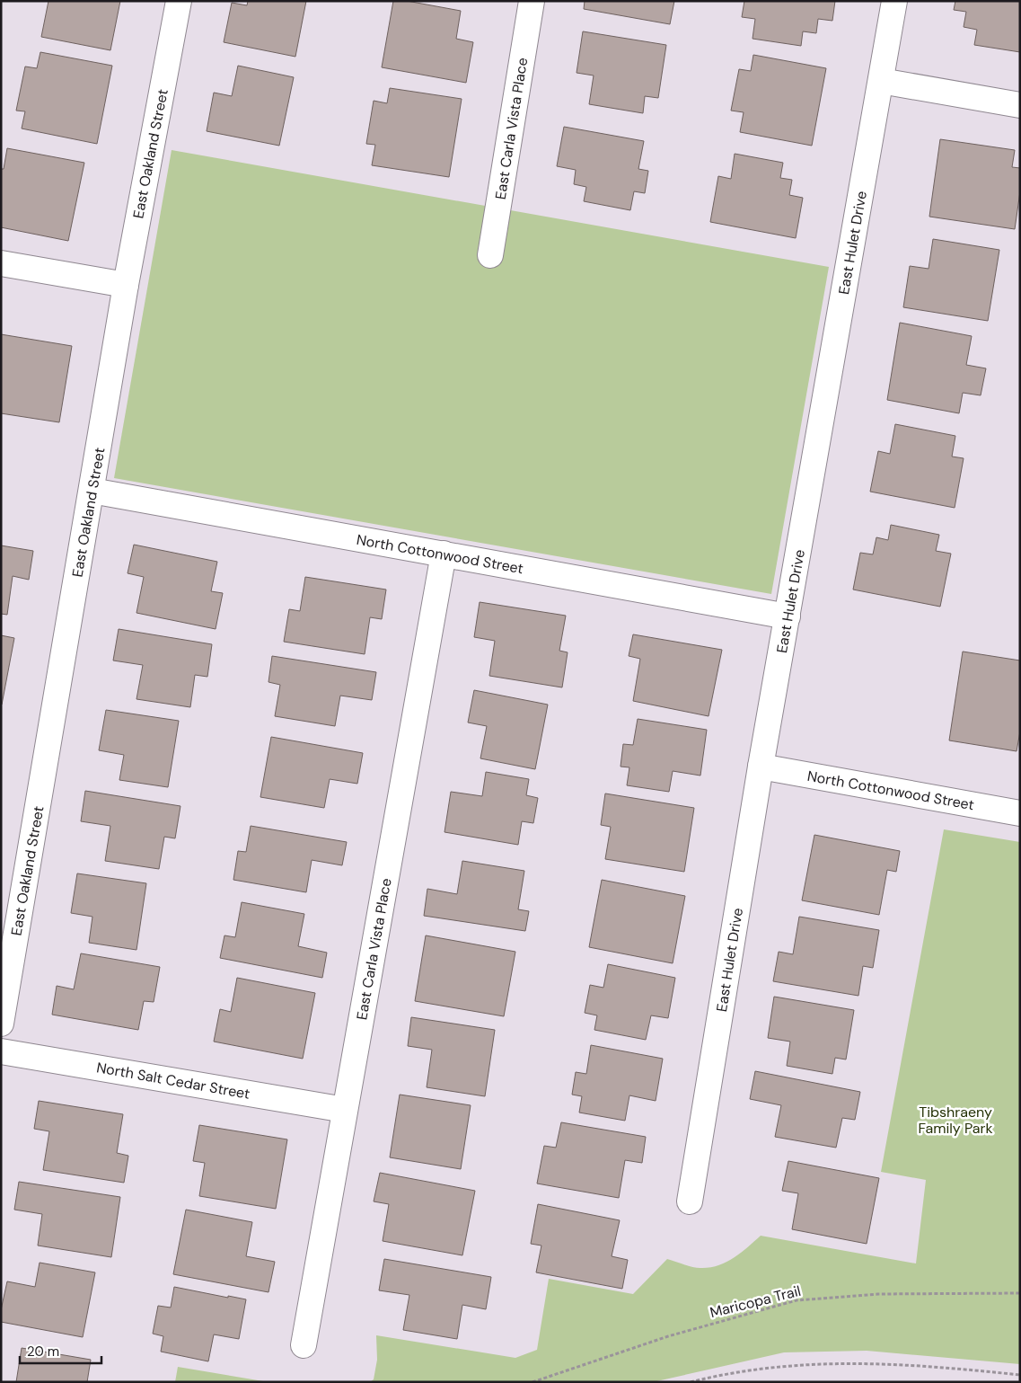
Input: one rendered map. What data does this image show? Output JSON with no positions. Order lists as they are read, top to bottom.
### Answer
{
  "streets": {
    "street": [
      "East Carla Vista Place",
      "East Oakland Street",
      "East Hulet Drive",
      "North Cottonwood Street",
      "North Salt Cedar Street"
    ],
    "path": ["Maricopa Trail"]
  },
  "crossings": [
    ["East Carla Vista Place", "North Cottonwood Street"],
    ["East Carla Vista Place", "North Salt Cedar Street"],
    ["East Oakland Street", "North Cottonwood Street"],
    ["East Hulet Drive", "North Cottonwood Street"]
  ],
  "parks": ["Tibshraeny Family Park"],
  "scale_bar": "20 m"
}
